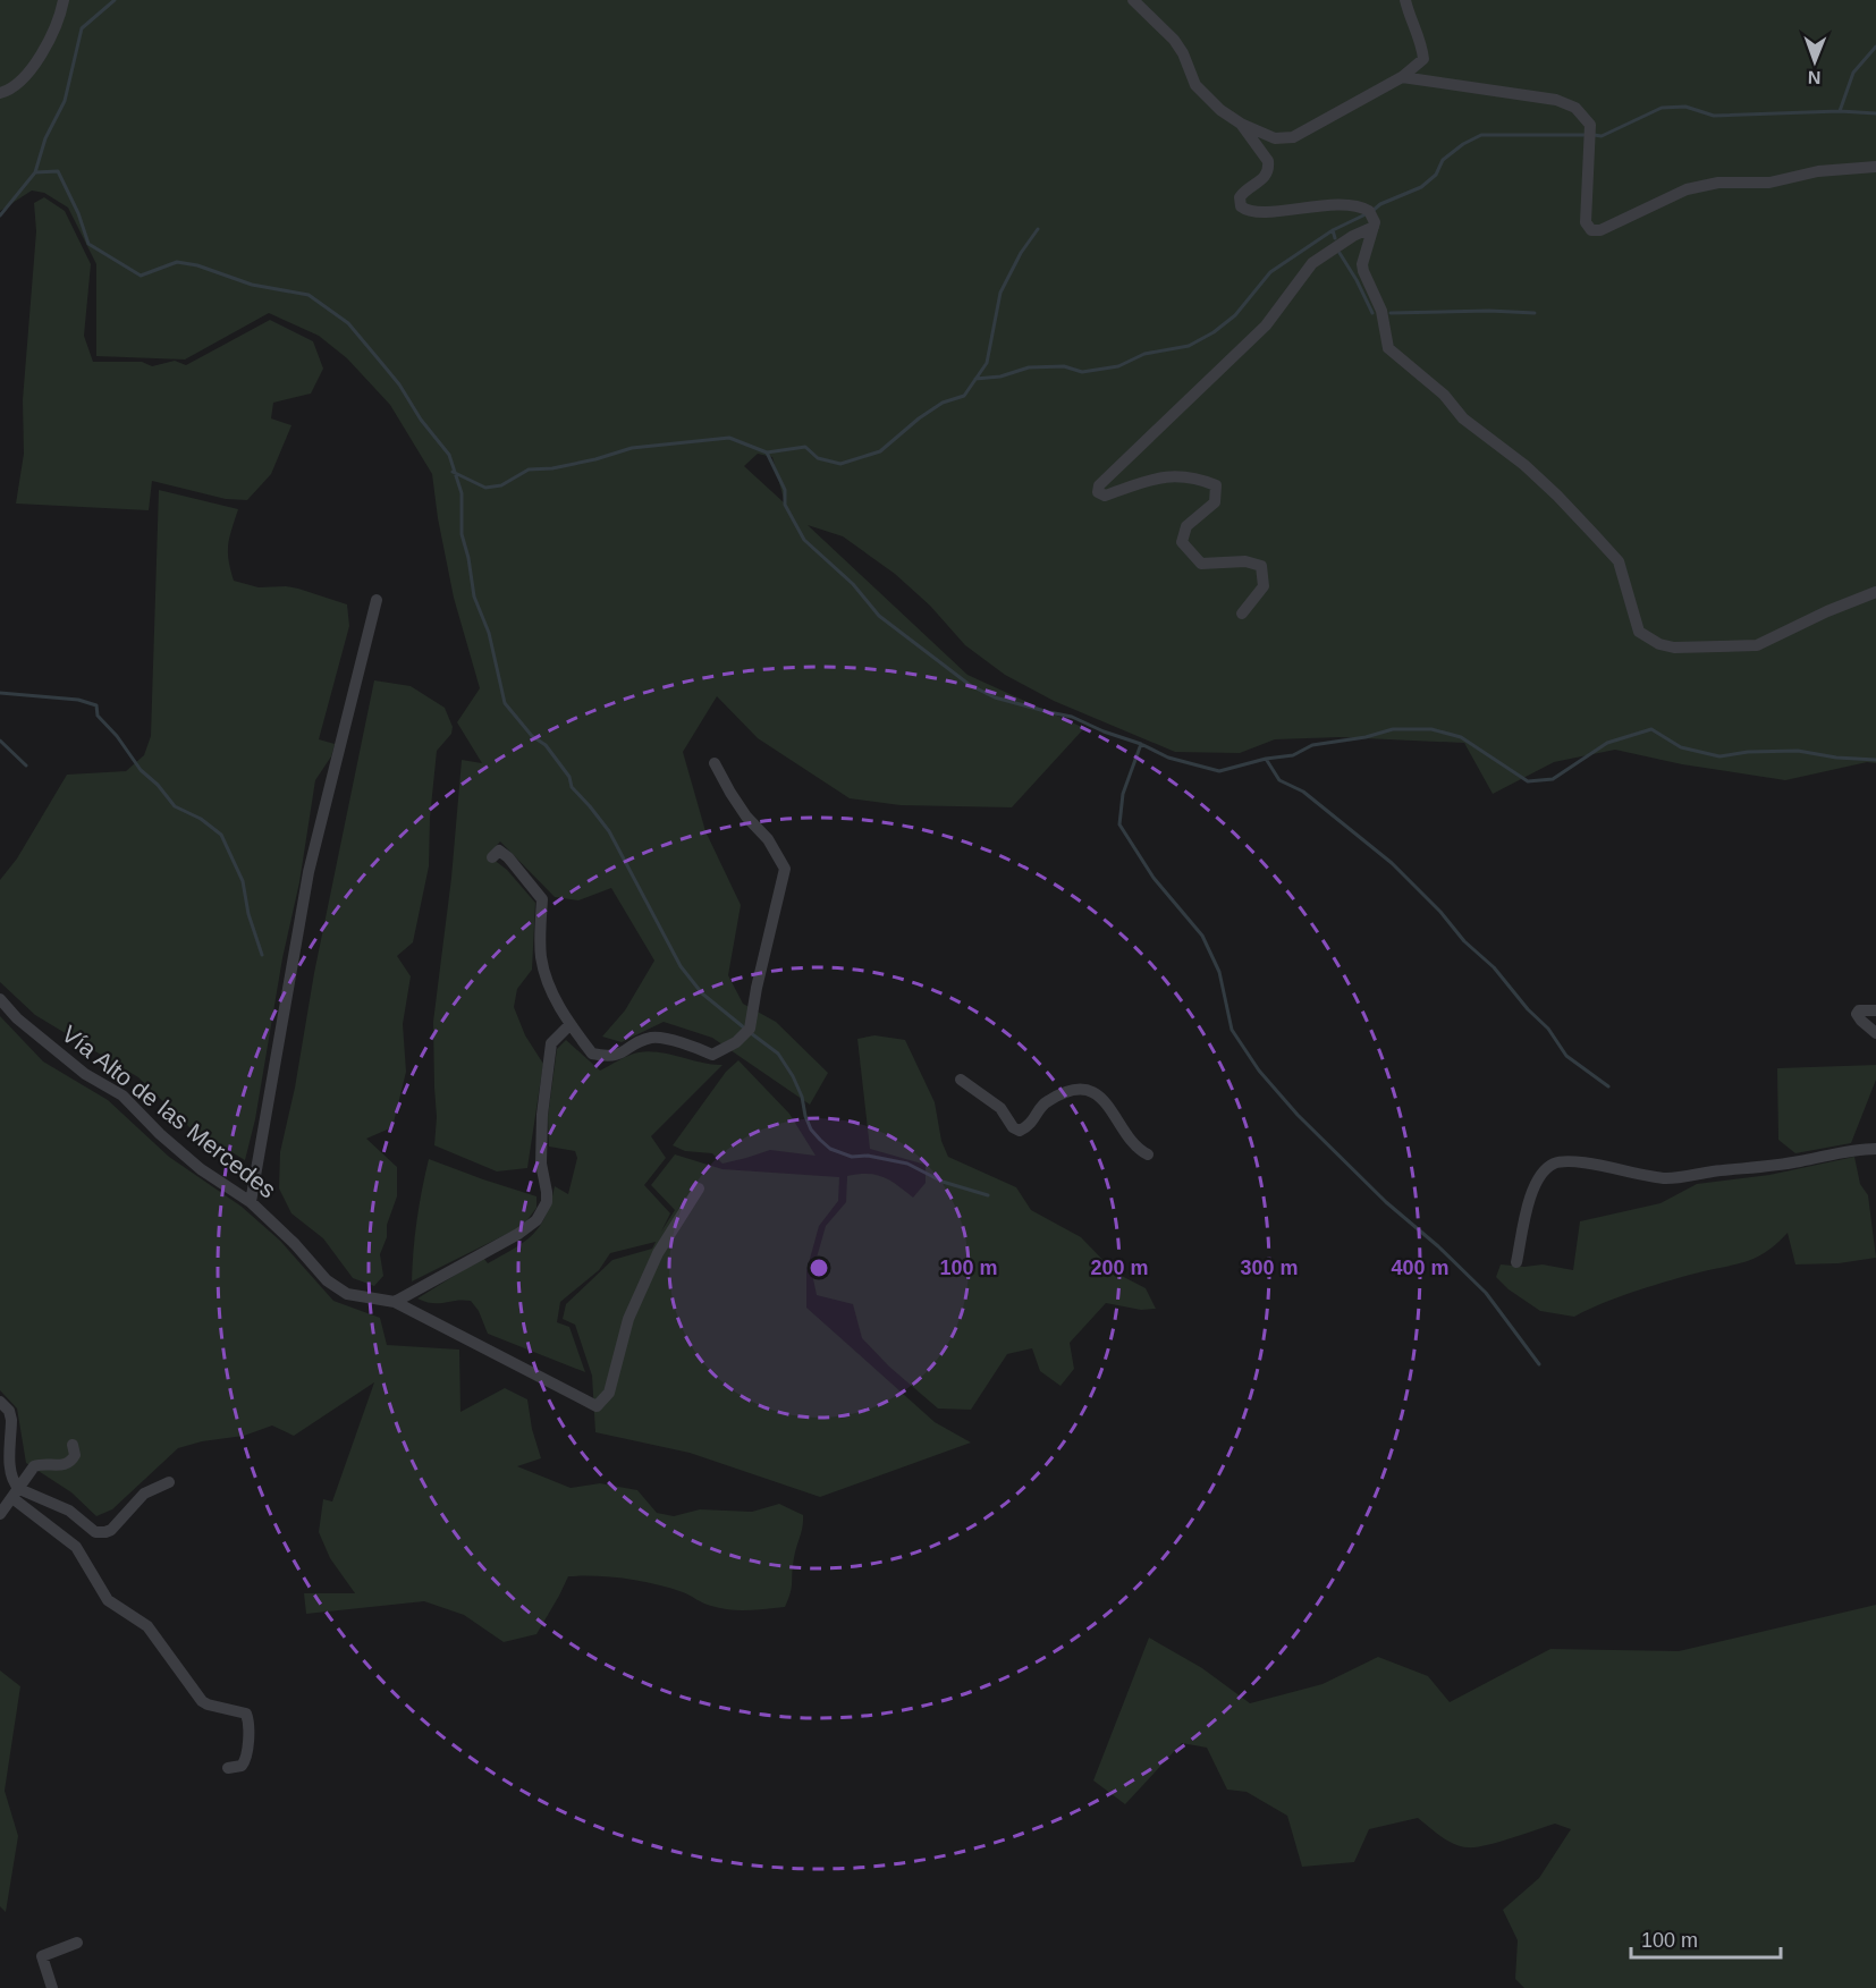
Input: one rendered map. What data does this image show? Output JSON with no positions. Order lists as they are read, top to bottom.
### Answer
{
  "streets": {
    "street": ["Vía Alto de las Mercedes"]
  },
  "scale_bar": "100 m",
  "north": "bottom",
  "rings": [
    "100 m",
    "200 m",
    "300 m",
    "400 m"
  ]
}
